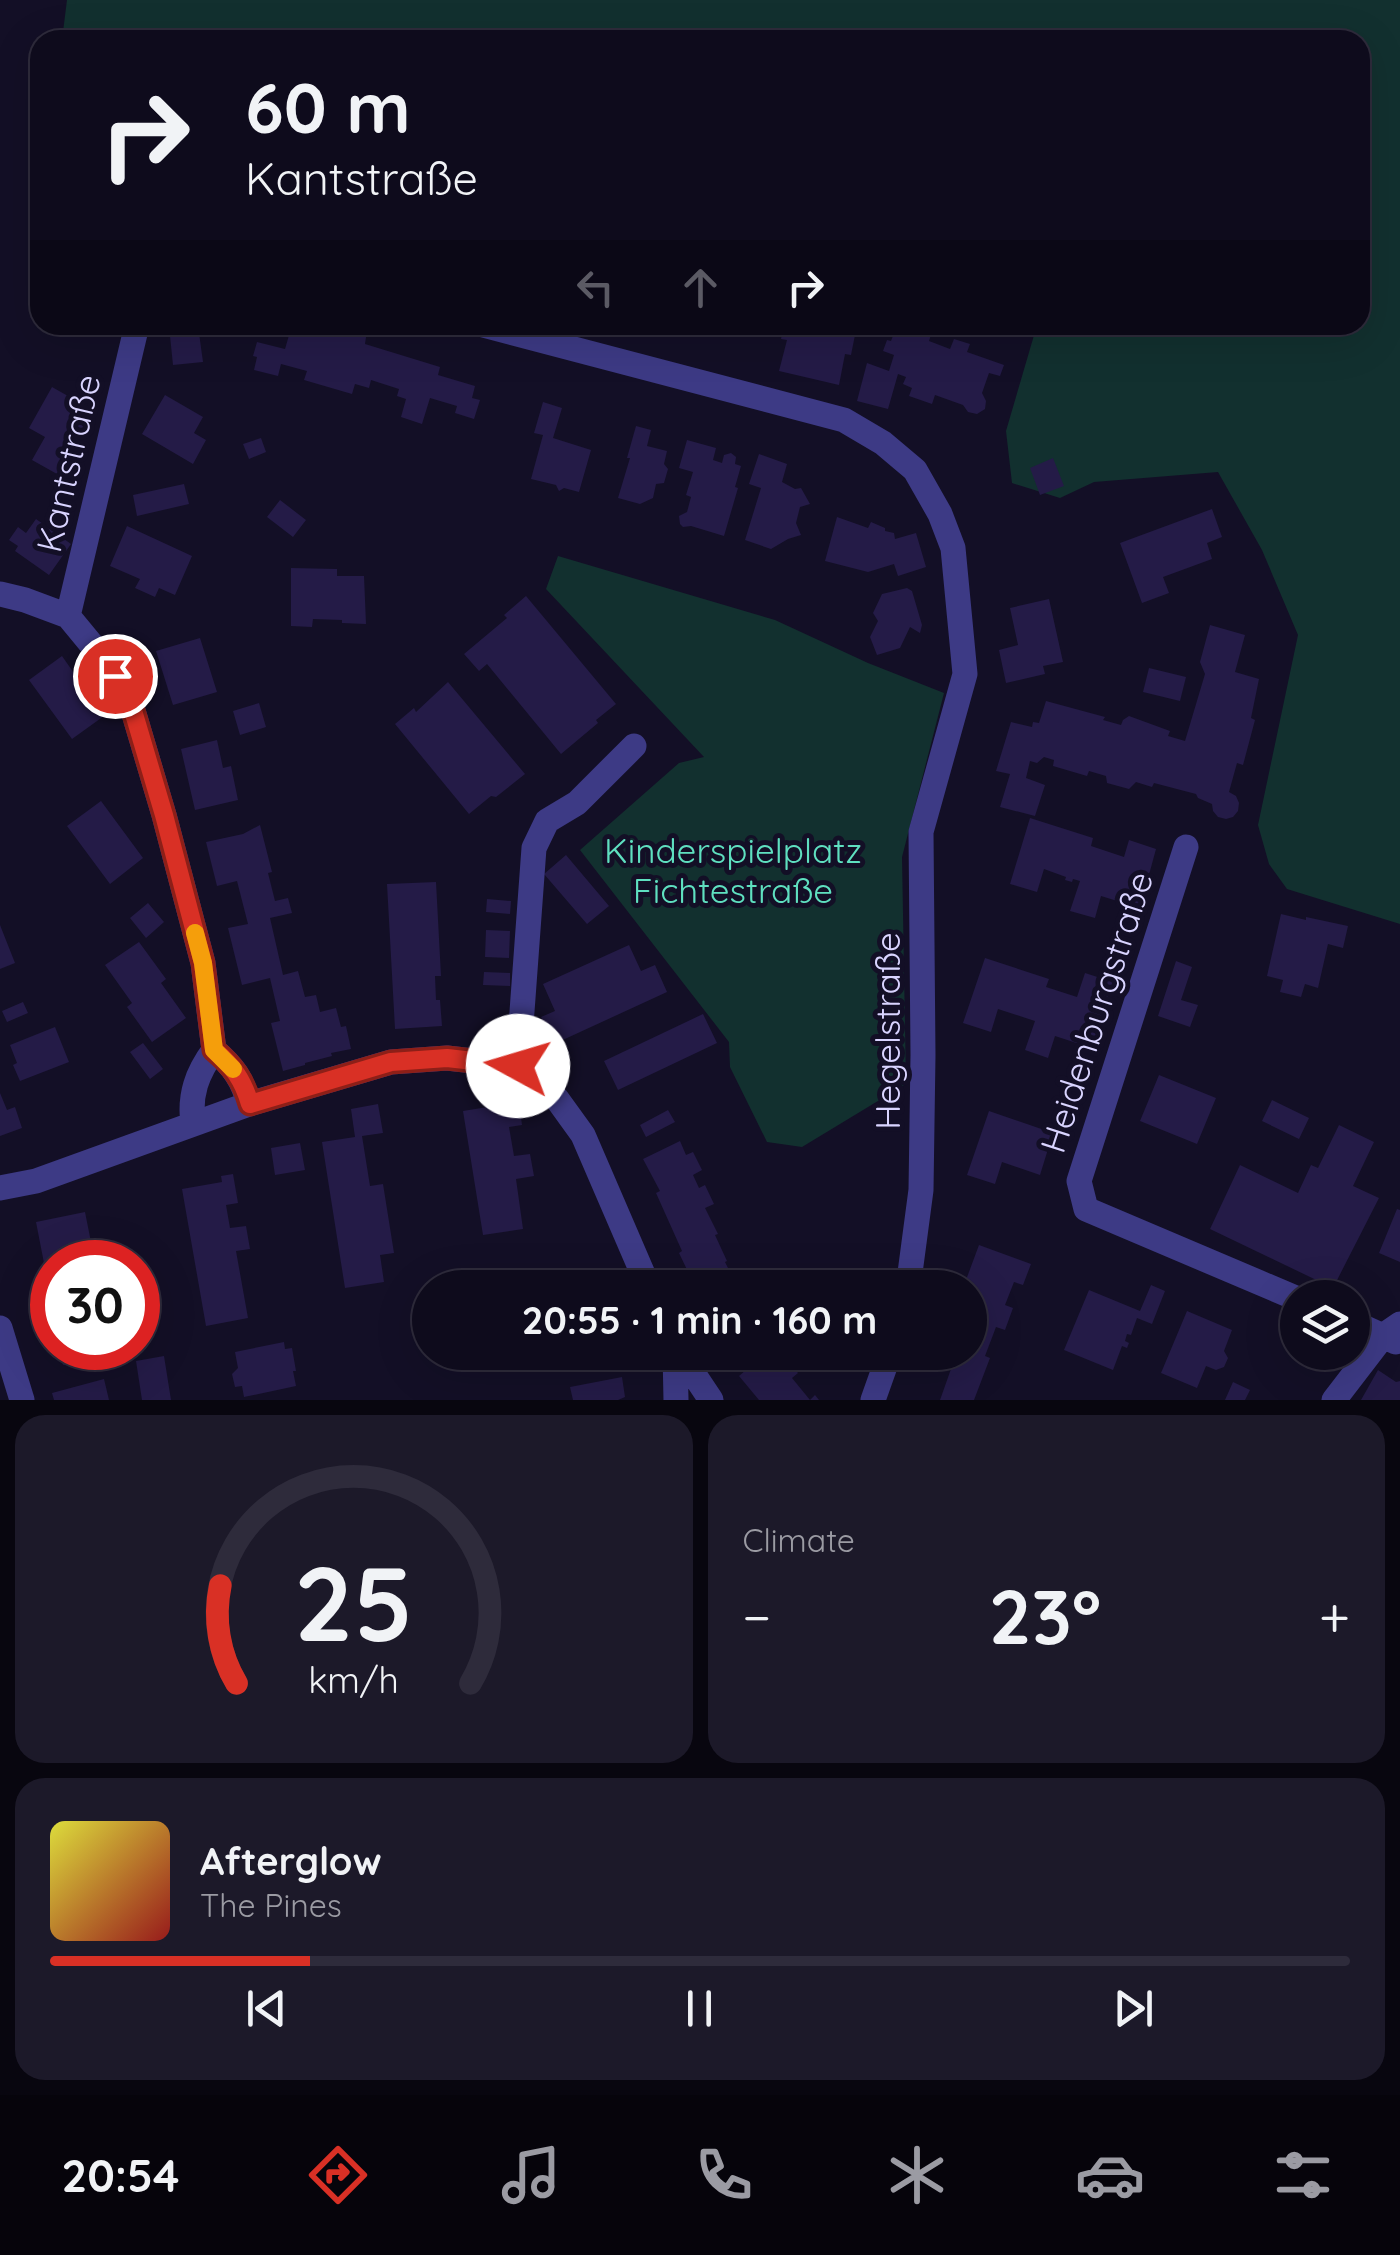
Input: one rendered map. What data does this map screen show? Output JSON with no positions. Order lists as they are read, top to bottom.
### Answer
{
  "streets": {
    "street": ["Kantstraße", "Heidenburgstraße", "Hegelstraße"]
  },
  "parks": ["Kinderspielplatz Fichtestraße"],
  "page": {
    "turn": ["60 m", "Kantstraße"],
    "limit": "30",
    "trip": "20:55 · 1 min · 160 m",
    "tile": "Climate",
    "heat": ["−", "23°", "+"],
    "song": ["Afterglow", "The Pines"],
    "tabs": "20:54",
    "gauge": ["25", "km/h"]
  }
}
